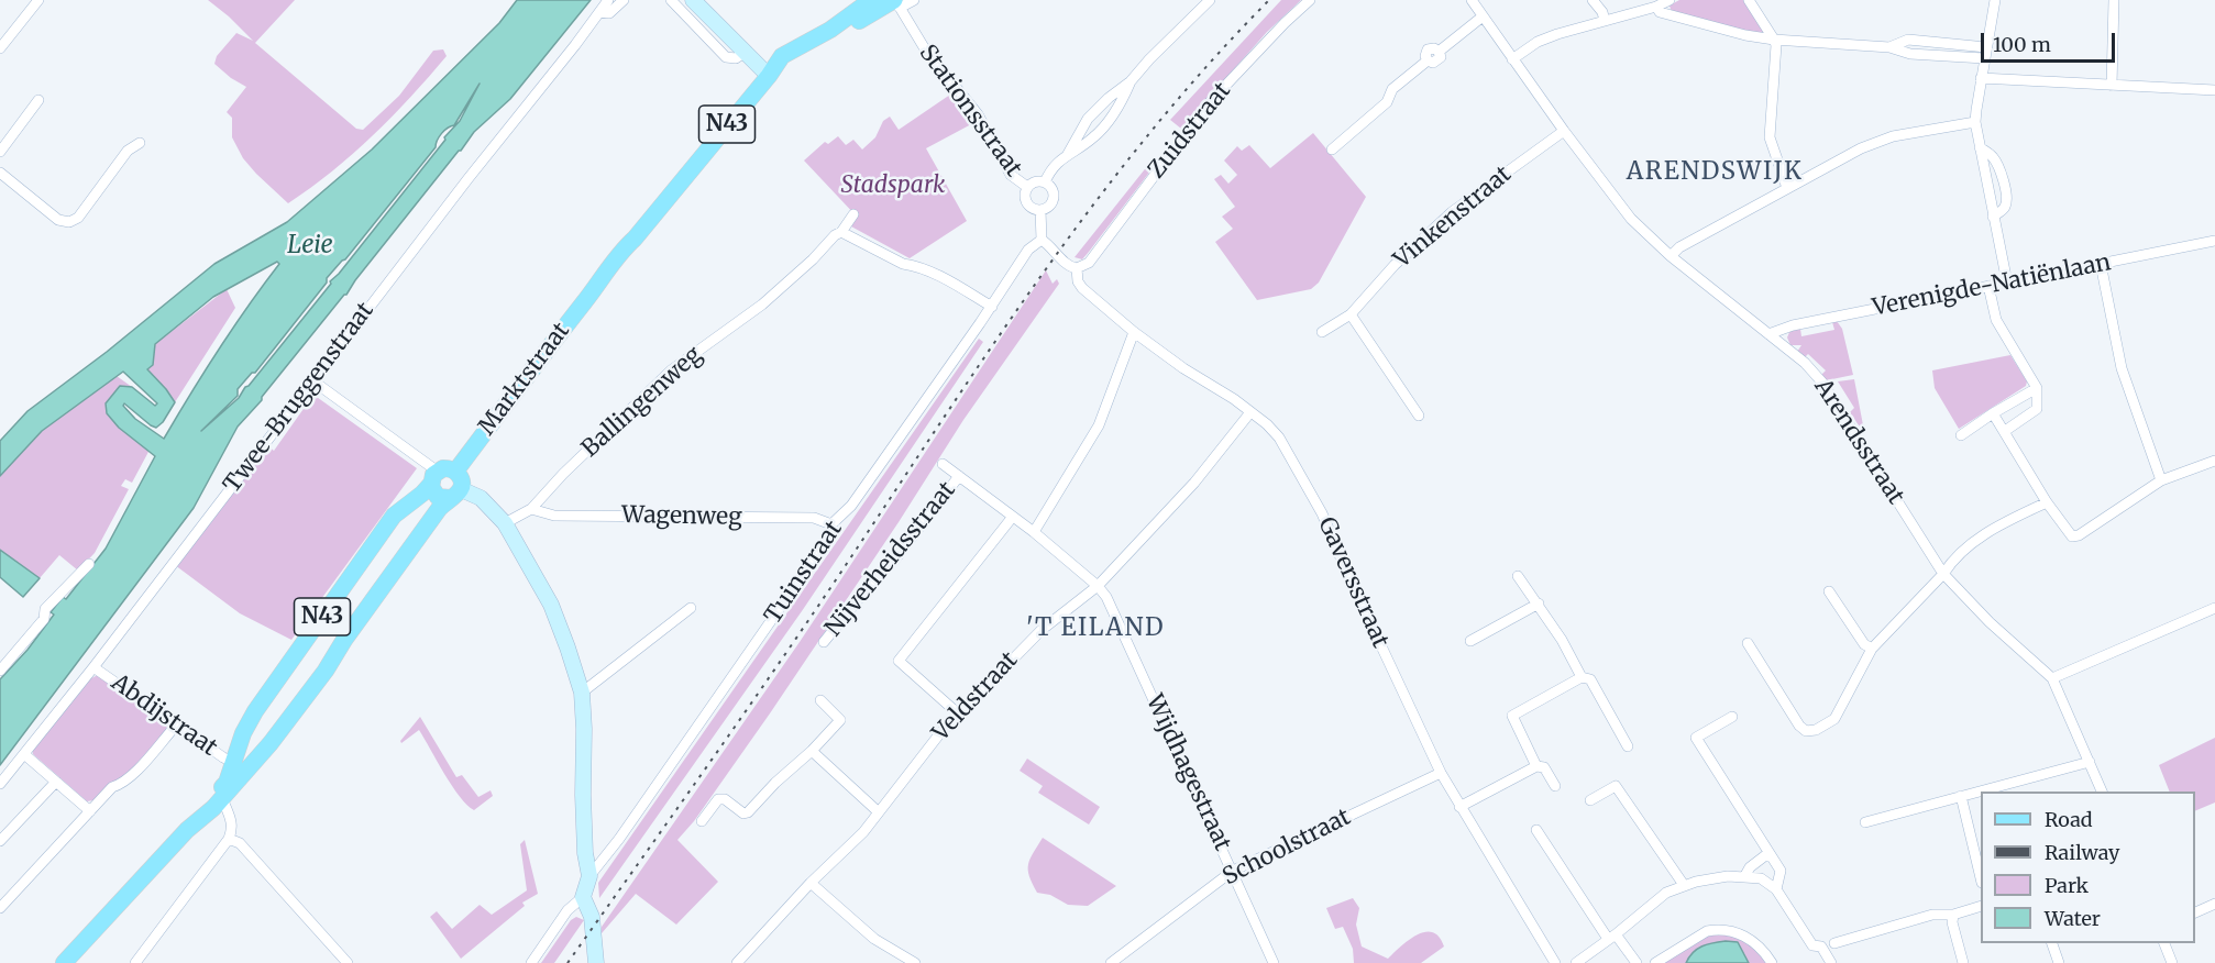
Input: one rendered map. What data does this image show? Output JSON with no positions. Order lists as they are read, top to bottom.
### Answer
{
  "streets": {
    "main road": ["N43", "Marktstraat"],
    "street": [
      "Stationsstraat",
      "Zuidstraat",
      "Vinkenstraat",
      "Verenigde-Natiënlaan",
      "Twee-Bruggenstraat",
      "Ballingenweg",
      "Arendsstraat",
      "Wagenweg",
      "Nijverheidsstraat",
      "Tuinstraat",
      "Gaversstraat",
      "Veldstraat",
      "Abdijstraat",
      "Wijdhagestraat",
      "Schoolstraat"
    ]
  },
  "crossings": [
    ["Stationsstraat", "Marktstraat"],
    ["Stationsstraat", "Tuinstraat"],
    ["N43", "Marktstraat"],
    ["N43", "Abdijstraat"],
    ["Zuidstraat", "Gaversstraat"],
    ["Vinkenstraat", "Arendsstraat"],
    ["Verenigde-Natiënlaan", "Arendsstraat"],
    ["Twee-Bruggenstraat", "Abdijstraat"],
    ["Ballingenweg", "Wagenweg"],
    ["Wagenweg", "Tuinstraat"],
    ["Nijverheidsstraat", "Veldstraat"],
    ["Nijverheidsstraat", "Wijdhagestraat"],
    ["Gaversstraat", "Veldstraat"],
    ["Gaversstraat", "Schoolstraat"],
    ["Veldstraat", "Wijdhagestraat"],
    ["Wijdhagestraat", "Schoolstraat"]
  ],
  "districts": ["ARENDSWIJK", "'T EILAND"],
  "water": ["Leie"],
  "parks": ["Stadspark"],
  "legend": [
    "Road",
    "Railway",
    "Park",
    "Water"
  ],
  "scale_bar": "100 m"
}
